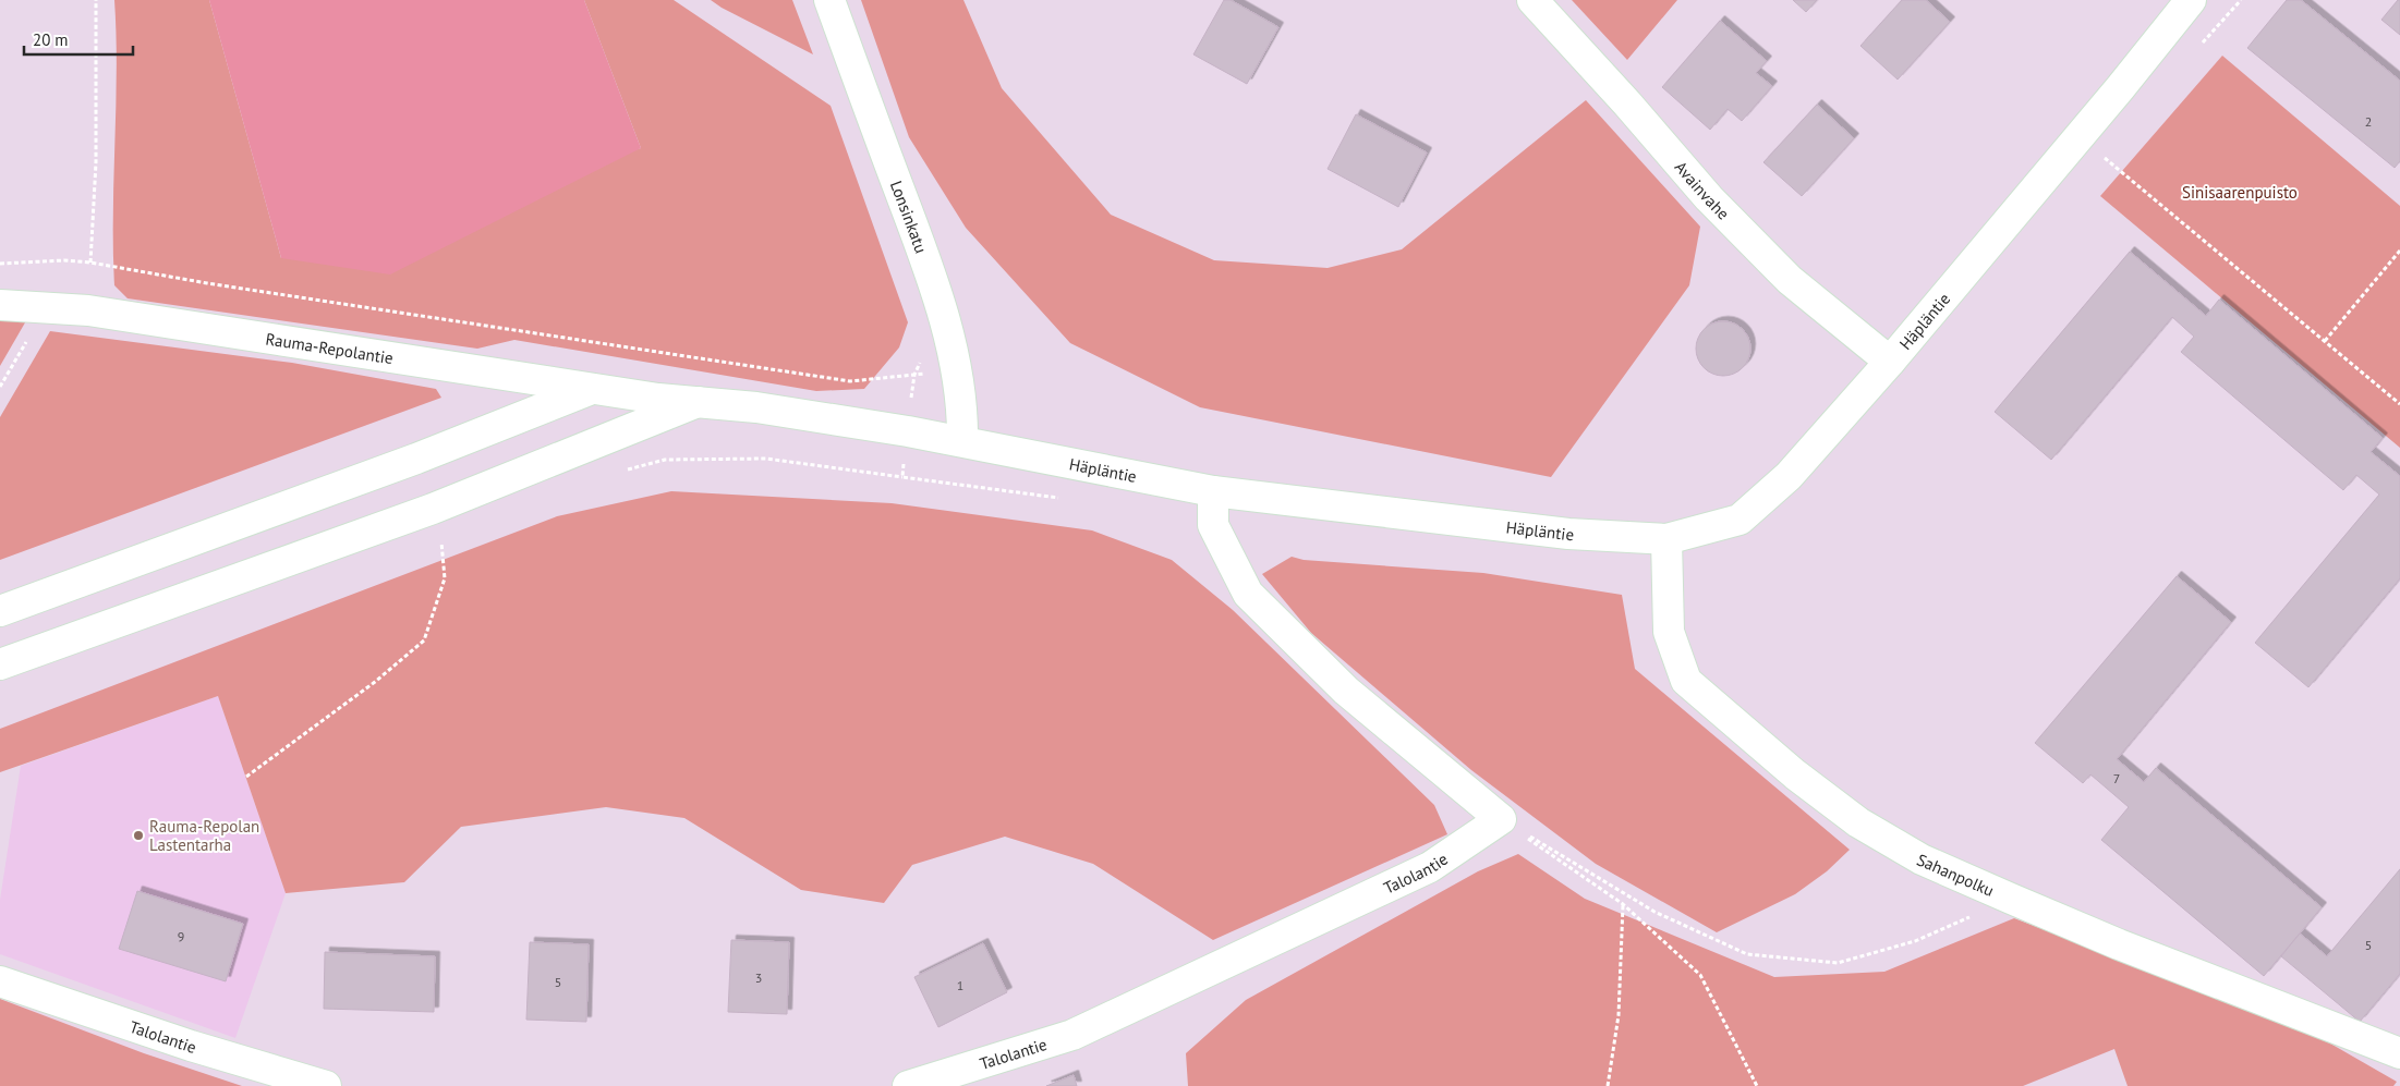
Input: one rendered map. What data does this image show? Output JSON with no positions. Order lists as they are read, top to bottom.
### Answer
{
  "streets": {
    "street": [
      "Avainvahe",
      "Lonsinkatu",
      "Häpläntie",
      "Rauma-Repolantie",
      "Talolantie",
      "Sahanpolku"
    ]
  },
  "crossings": [
    ["Avainvahe", "Häpläntie"],
    ["Lonsinkatu", "Häpläntie"],
    ["Häpläntie", "Rauma-Repolantie"],
    ["Häpläntie", "Sahanpolku"]
  ],
  "parks": ["Sinisaarenpuisto"],
  "places": ["Rauma-Repolan Lastentarha"],
  "house_numbers": [
    "2",
    "7",
    "9",
    "5",
    "3",
    "5",
    "1"
  ],
  "scale_bar": "20 m"
}
